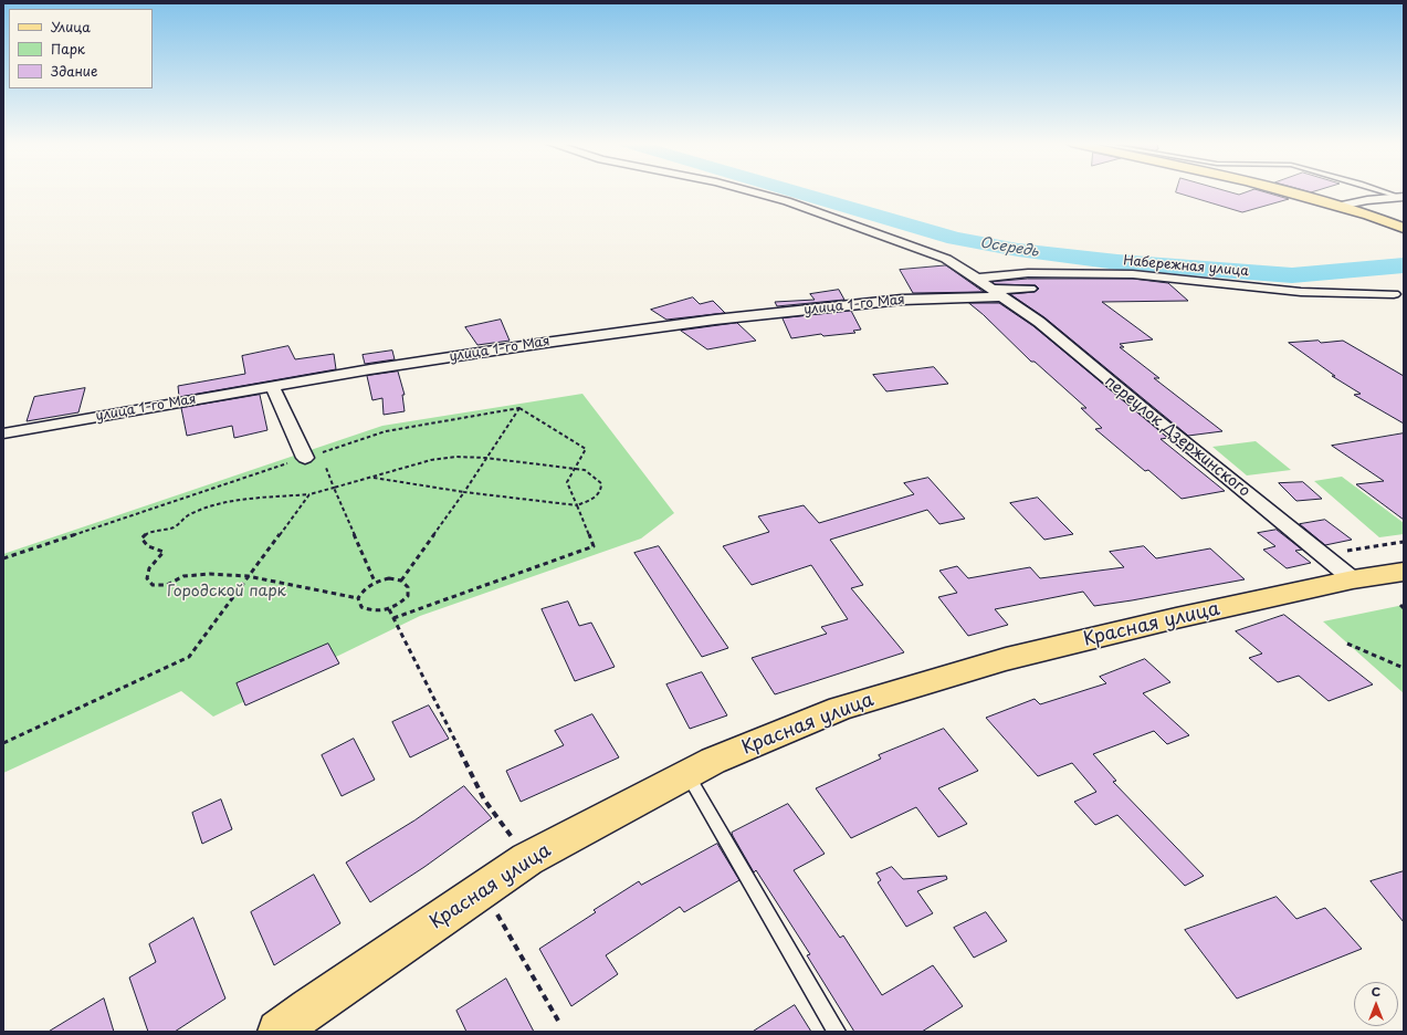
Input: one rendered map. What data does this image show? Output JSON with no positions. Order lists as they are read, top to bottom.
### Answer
{
  "streets": {
    "main road": ["Красная улица"],
    "street": ["Набережная улица", "улица 1-го Мая", "переулок Дзержинского"]
  },
  "crossings": [
    ["улица 1-го Мая", "переулок Дзержинского"],
    ["переулок Дзержинского", "Красная улица"]
  ],
  "water": ["Осередь"],
  "parks": ["Городской парк"],
  "legend": ["Улица", "Парк", "Здание"],
  "north": "top"
}
